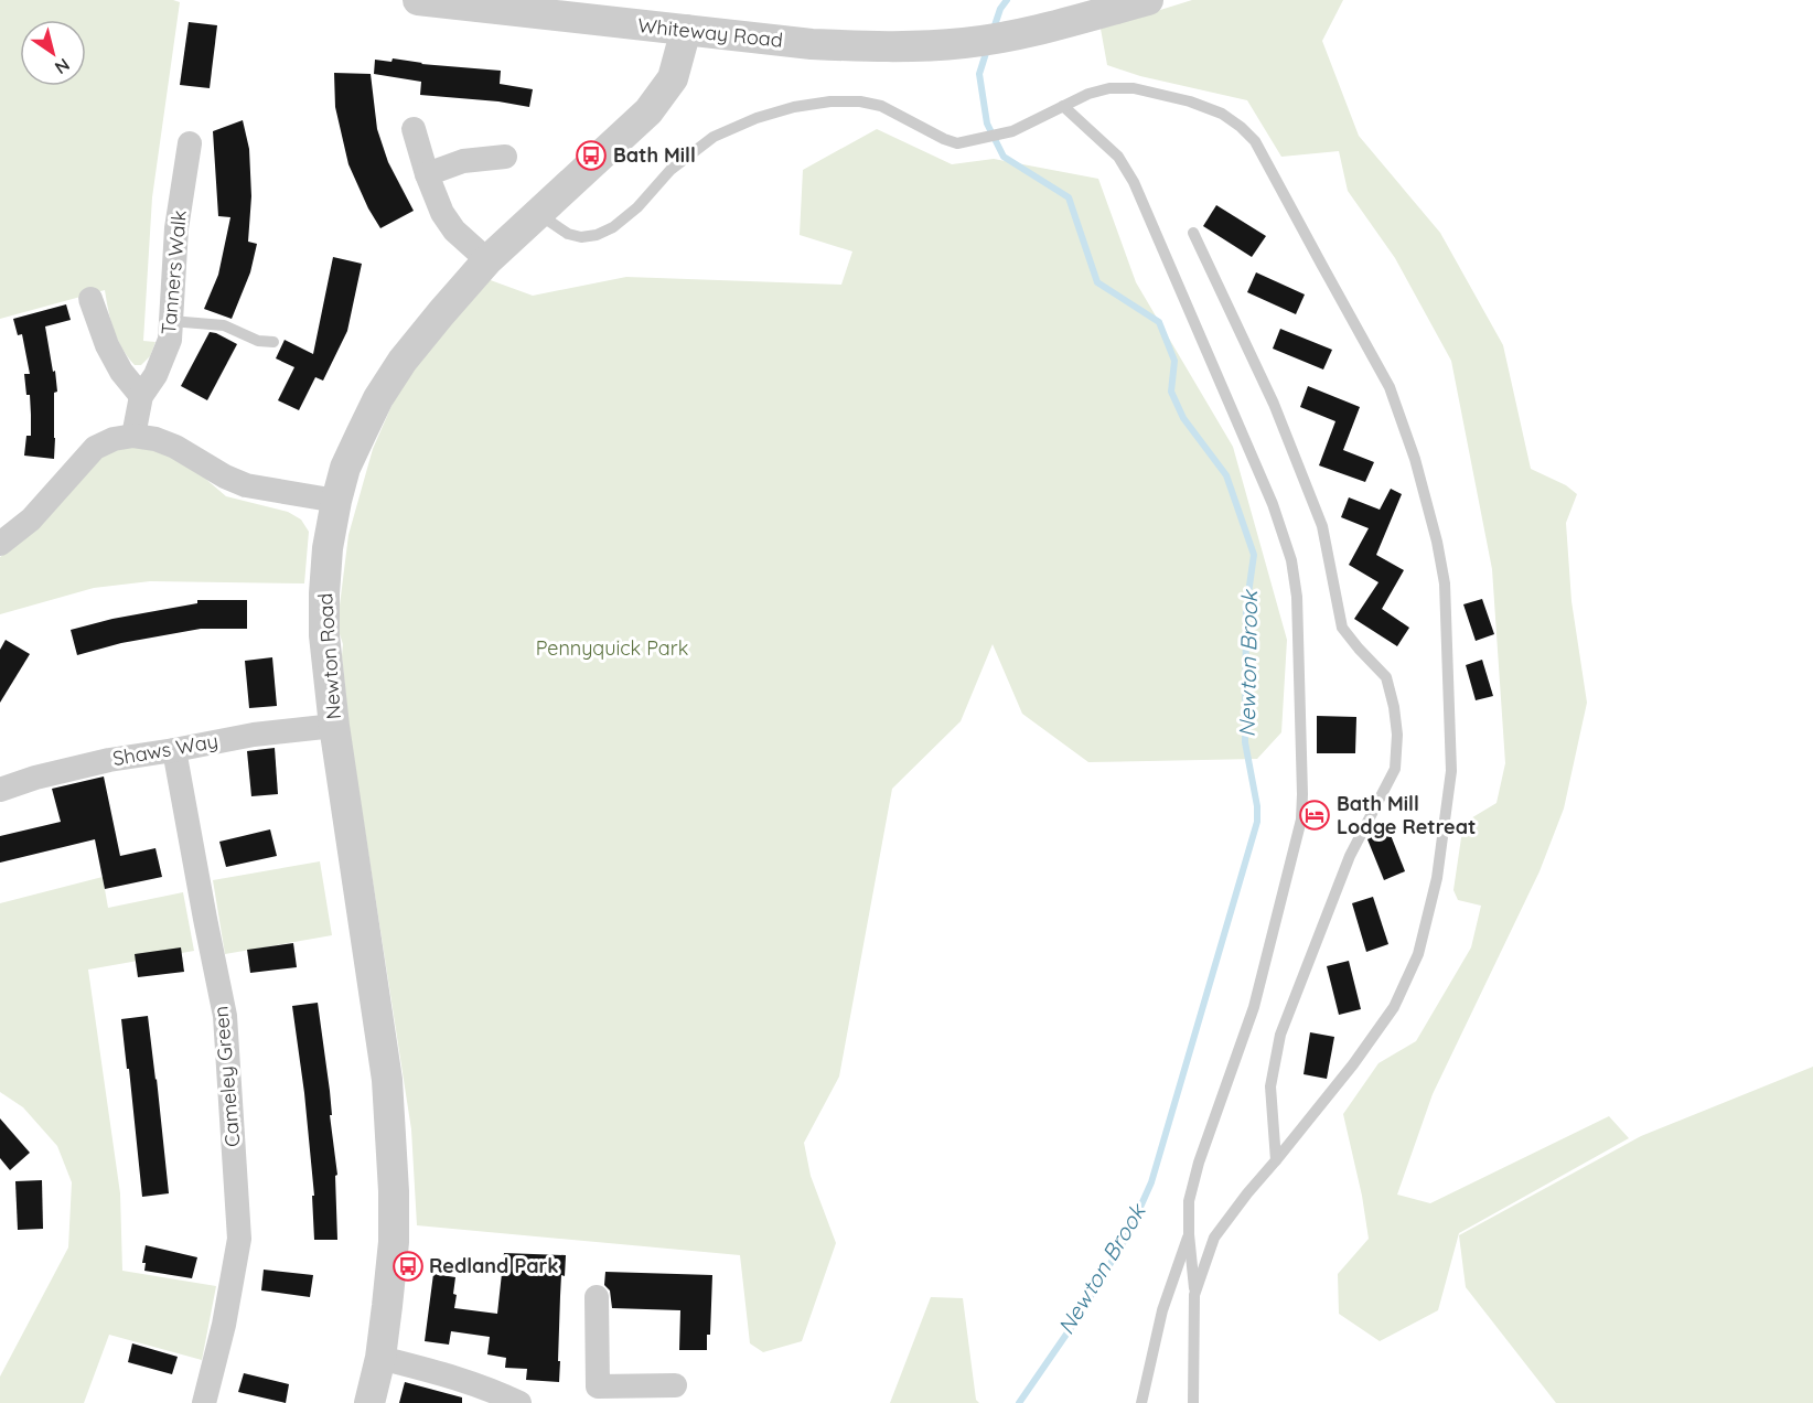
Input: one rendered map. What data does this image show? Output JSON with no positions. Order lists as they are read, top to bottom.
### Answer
{
  "streets": {
    "street": [
      "Whiteway Road",
      "Tanners Walk",
      "Newton Road",
      "Shaws Way",
      "Cameley Green"
    ]
  },
  "crossings": [
    ["Whiteway Road", "Newton Road"],
    ["Newton Road", "Shaws Way"],
    ["Shaws Way", "Cameley Green"]
  ],
  "water": ["Newton Brook"],
  "parks": ["Pennyquick Park"],
  "places": {
    "bus stop": ["Bath Mill", "Redland Park"],
    "hotel": ["Bath Mill Lodge Retreat"]
  },
  "north": "bottom right"
}
